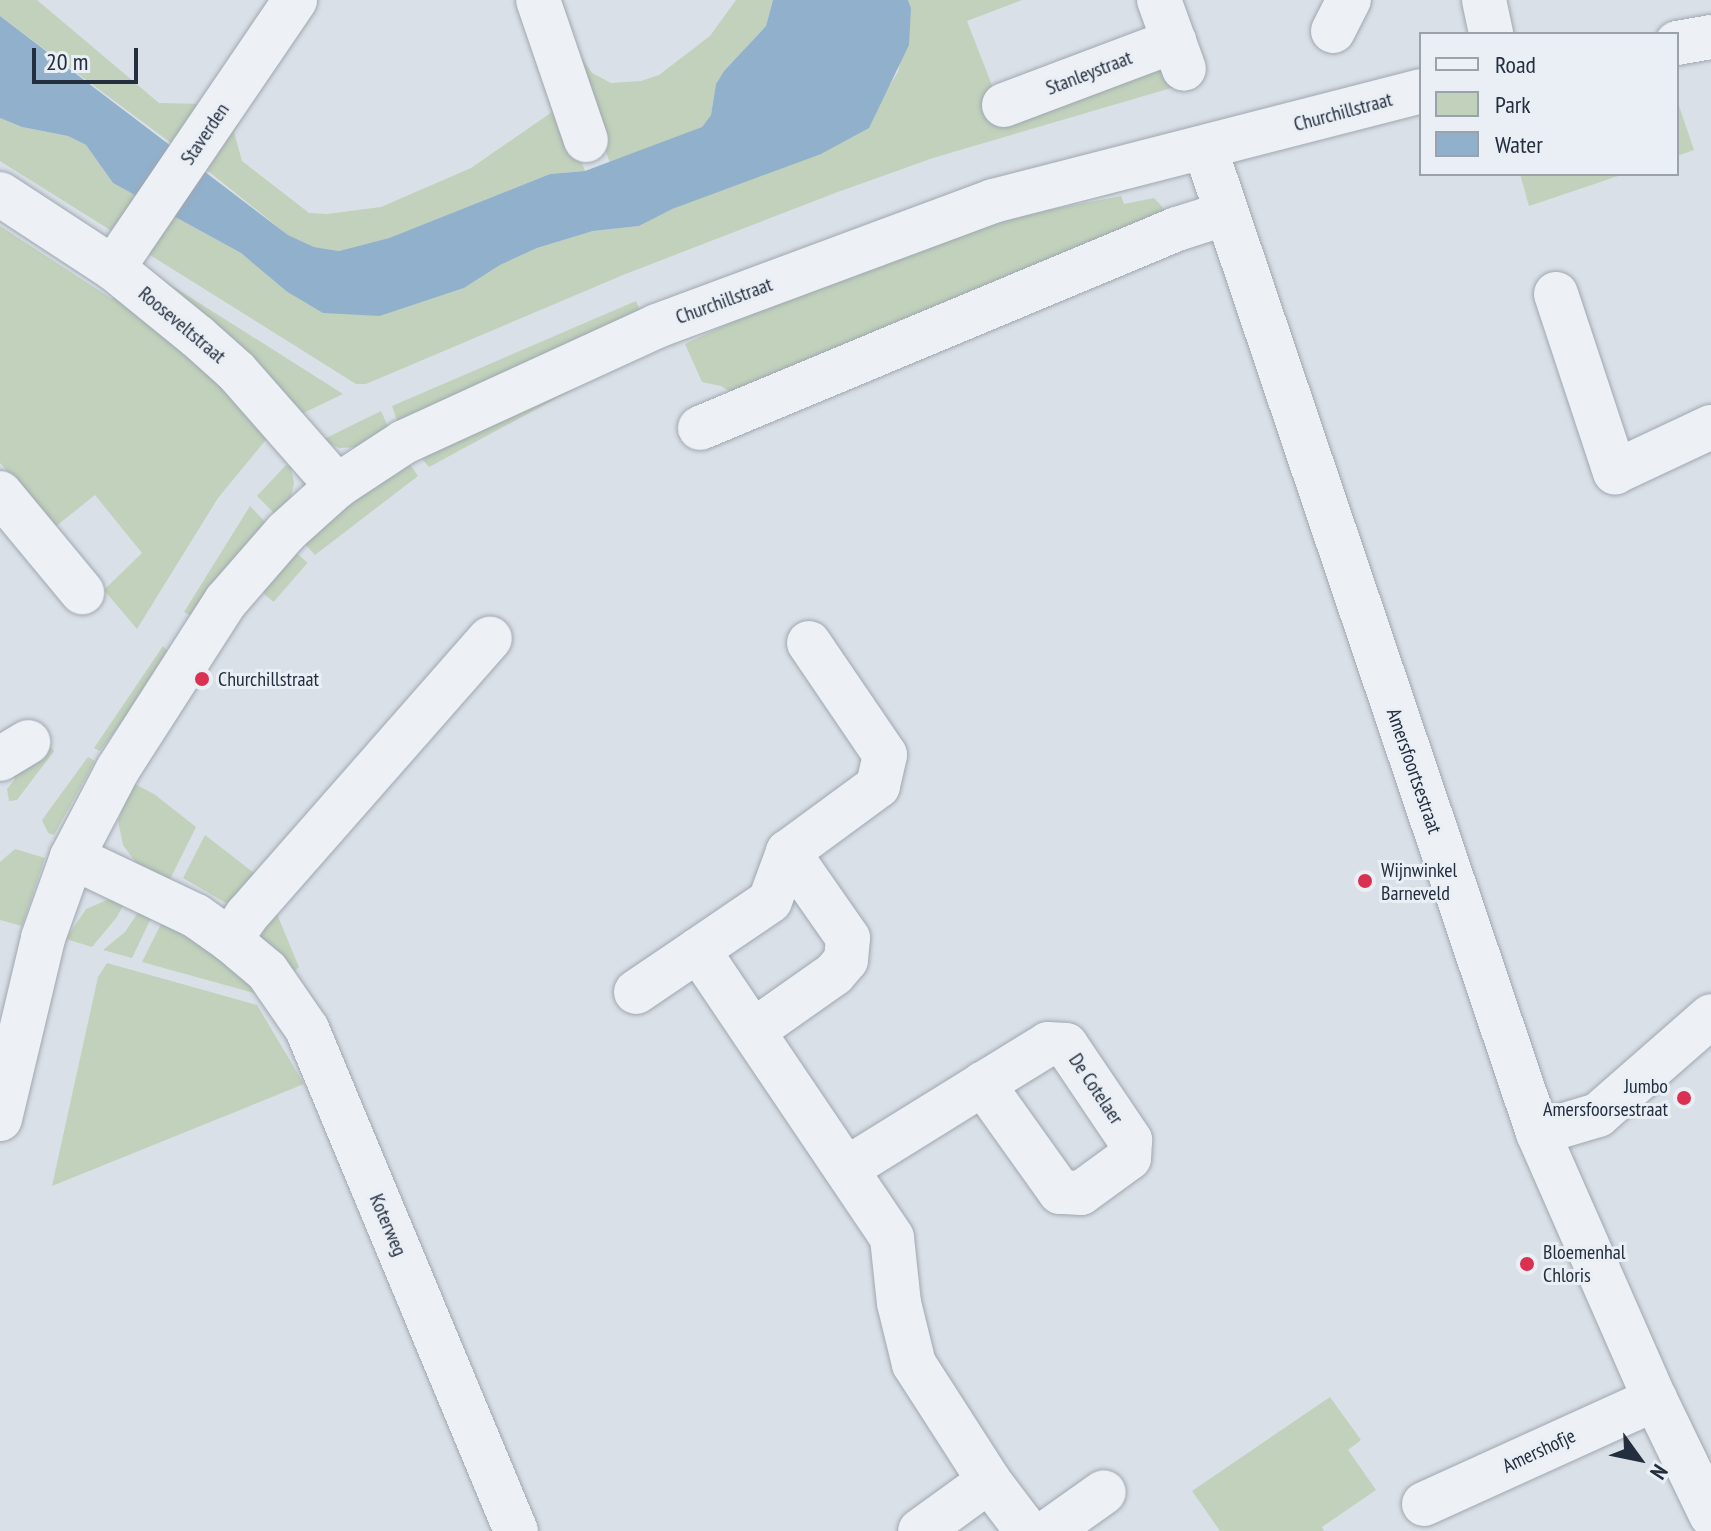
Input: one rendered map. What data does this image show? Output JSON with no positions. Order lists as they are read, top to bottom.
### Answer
{
  "streets": {
    "street": [
      "Stanleystraat",
      "Churchillstraat",
      "Staverden",
      "Rooseveltstraat",
      "Amersfoortsestraat",
      "Koterweg",
      "Amershofje"
    ]
  },
  "crossings": [
    ["Churchillstraat", "Rooseveltstraat"],
    ["Churchillstraat", "Amersfoortsestraat"],
    ["Churchillstraat", "Koterweg"],
    ["Staverden", "Rooseveltstraat"],
    ["Amersfoortsestraat", "Amershofje"]
  ],
  "places": [
    "Churchillstraat",
    "Wijnwinkel Barneveld",
    "Jumbo Amersfoorsestraat",
    "Bloemenhal Chloris"
  ],
  "legend": ["Road", "Park", "Water"],
  "scale_bar": "20 m",
  "north": "bottom right"
}
